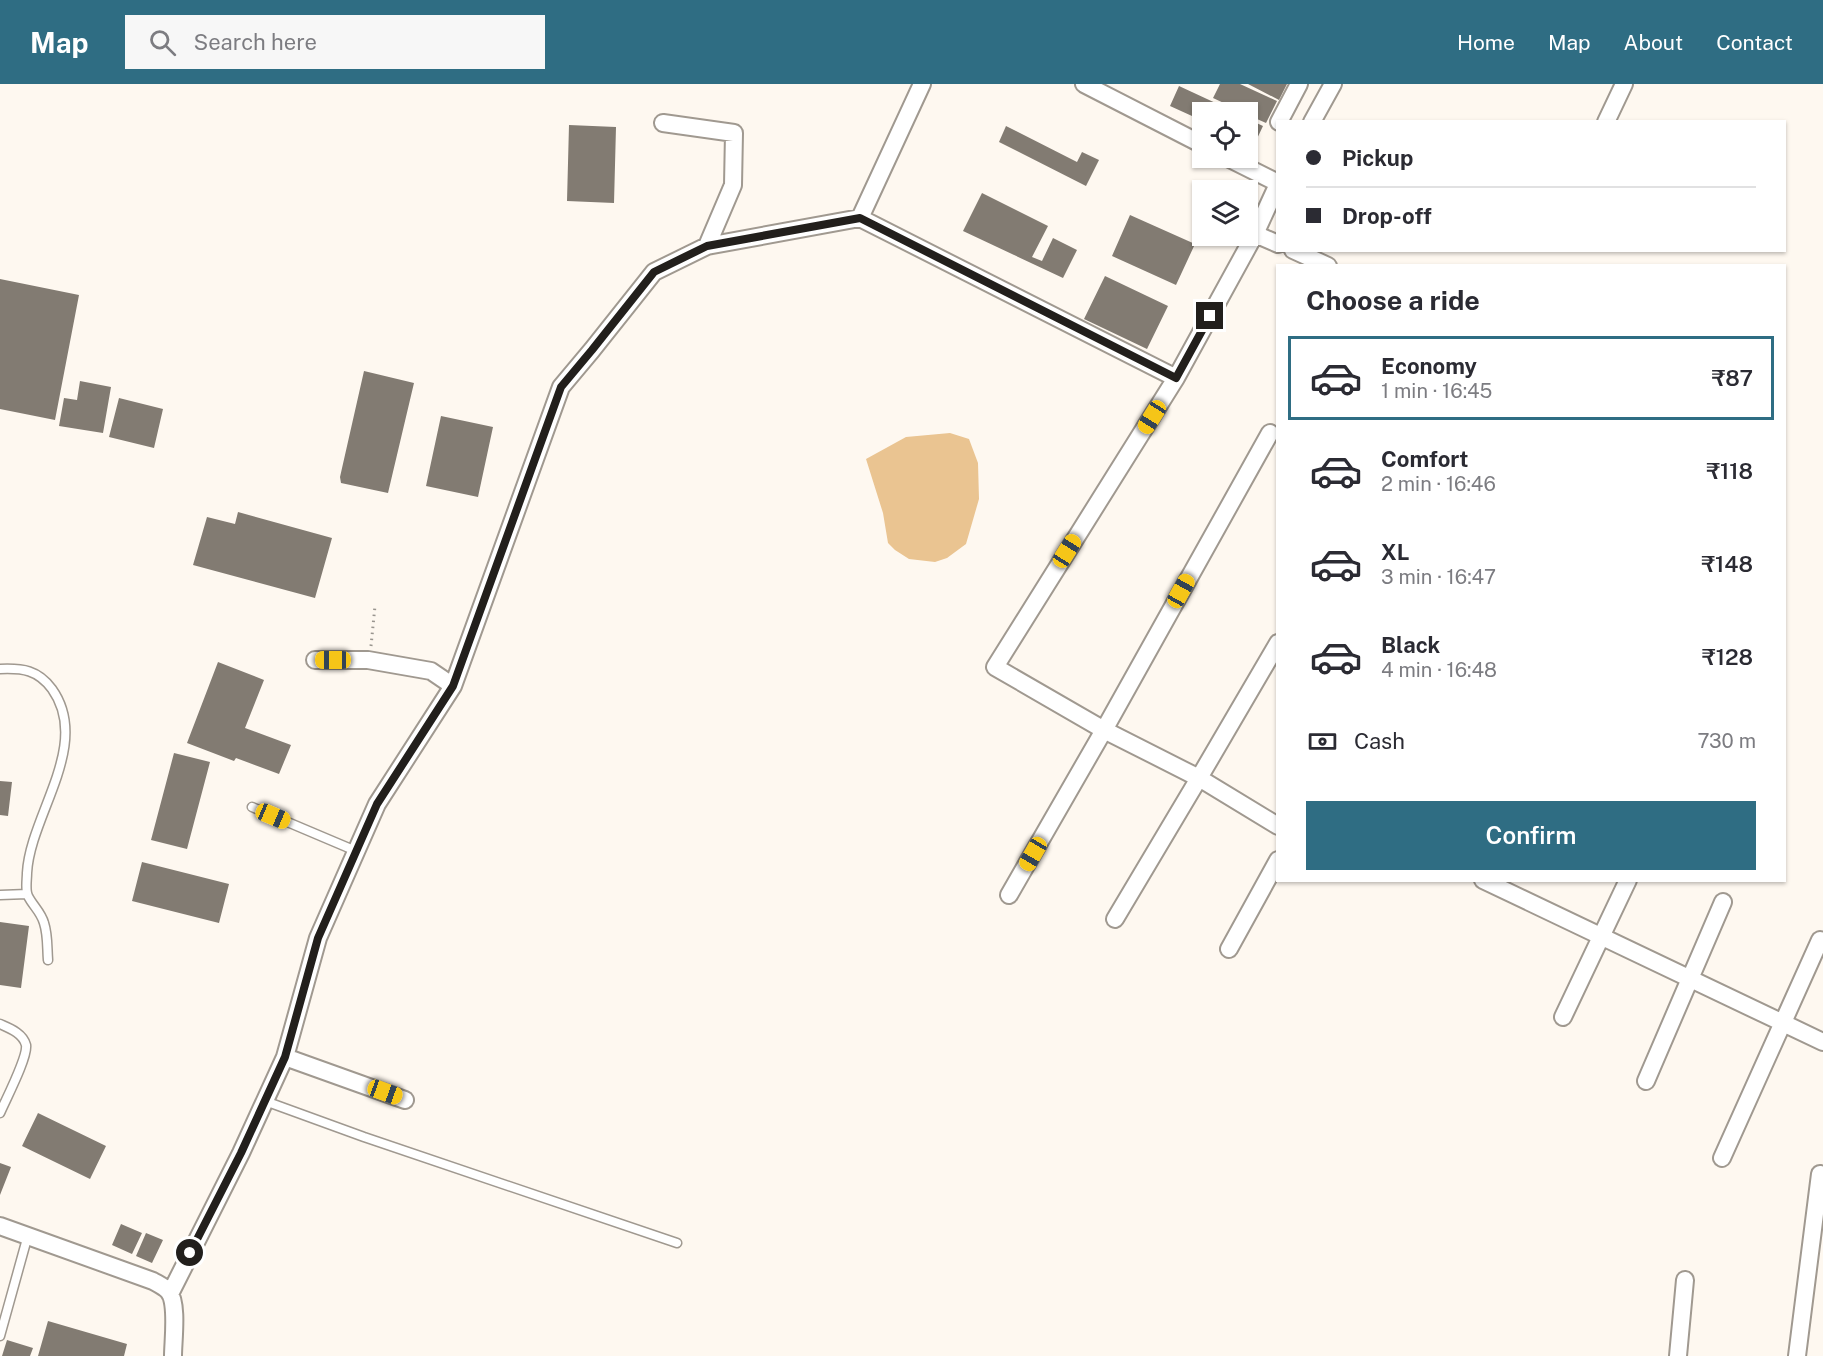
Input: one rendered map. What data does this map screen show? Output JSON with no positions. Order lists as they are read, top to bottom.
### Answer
{
  "page": {
    "header": "Map",
    "search": "Search here",
    "nav": [
      "Home",
      "Map",
      "About",
      "Contact"
    ],
    "banner": ["Pickup", "Drop-off"],
    "heading": "Choose a ride",
    "list": [
      {
        "name": "Economy",
        "note": "1 min · 16:45",
        "value": "₹87"
      },
      {
        "name": "Comfort",
        "note": "2 min · 16:46",
        "value": "₹118"
      },
      {
        "name": "XL",
        "note": "3 min · 16:47",
        "value": "₹148"
      },
      {
        "name": "Black",
        "note": "4 min · 16:48",
        "value": "₹128"
      }
    ],
    "pay": ["Cash", "730 m"],
    "buttons": "Confirm"
  }
}
